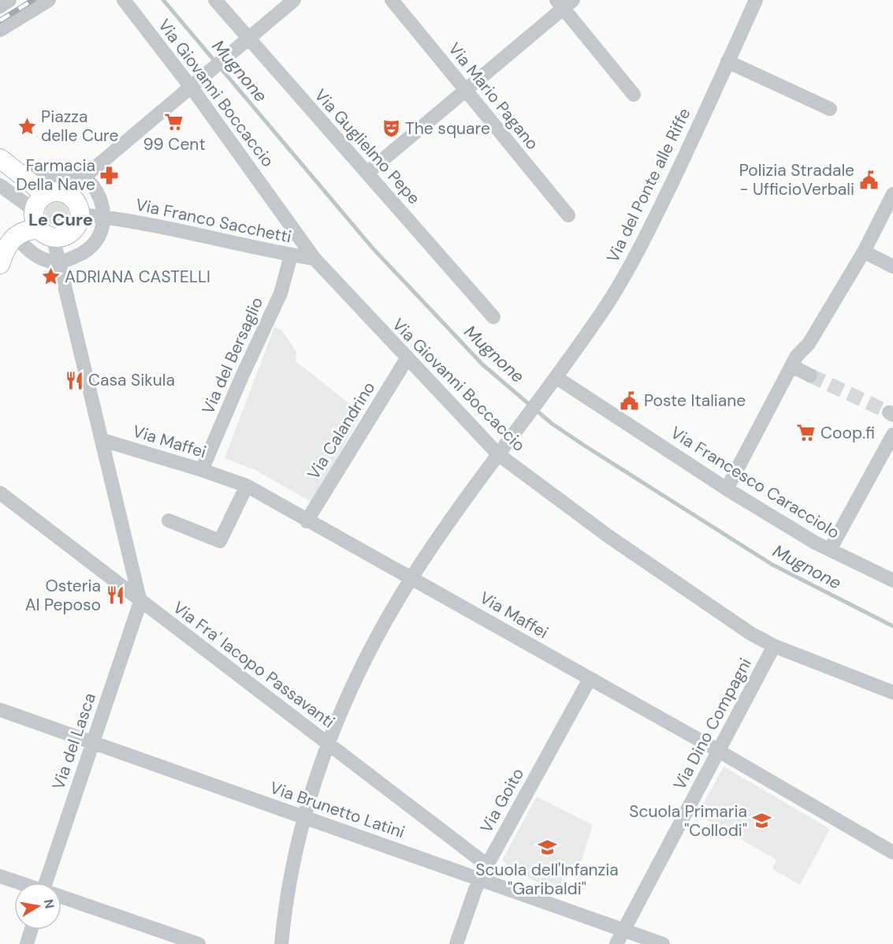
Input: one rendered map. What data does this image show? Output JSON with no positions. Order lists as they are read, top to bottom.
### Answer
{
  "streets": {
    "street": [
      "Via Giovanni Boccaccio",
      "Via Mario Pagano",
      "Via Guglielmo Pepe",
      "Via del Ponte alle Riffe",
      "Via Franco Sacchetti",
      "Via del Bersaglio",
      "Via Calandrino",
      "Via Maffei",
      "Via Francesco Caracciolo",
      "Via Fra' Iacopo Passavanti",
      "Via Dino Compagni",
      "Via del Lasca",
      "Via Goito",
      "Via Brunetto Latini"
    ]
  },
  "crossings": [
    ["Via Giovanni Boccaccio", "Via del Ponte alle Riffe"],
    ["Via Giovanni Boccaccio", "Via Franco Sacchetti"],
    ["Via Giovanni Boccaccio", "Via Calandrino"],
    ["Via Giovanni Boccaccio", "Via Dino Compagni"],
    ["Via del Ponte alle Riffe", "Via Maffei"],
    ["Via del Ponte alle Riffe", "Via Francesco Caracciolo"],
    ["Via del Ponte alle Riffe", "Via Fra' Iacopo Passavanti"],
    ["Via del Ponte alle Riffe", "Via Brunetto Latini"],
    ["Via Franco Sacchetti", "Via del Bersaglio"],
    ["Via del Bersaglio", "Via Maffei"],
    ["Via Calandrino", "Via Maffei"],
    ["Via Maffei", "Via Dino Compagni"],
    ["Via Maffei", "Via Goito"],
    ["Via Fra' Iacopo Passavanti", "Via del Lasca"],
    ["Via Fra' Iacopo Passavanti", "Via Goito"],
    ["Via Dino Compagni", "Via Brunetto Latini"],
    ["Via del Lasca", "Via Brunetto Latini"],
    ["Via Goito", "Via Brunetto Latini"]
  ],
  "districts": ["Le Cure"],
  "water": ["Mugnone"],
  "places": {
    "supermarket": ["99 Cent", "Coop.fi"],
    "place": ["Piazza delle Cure", "ADRIANA CASTELLI"],
    "theatre": ["The square"],
    "pharmacy": ["Farmacia Della Nave"],
    "public building": ["Polizia Stradale - UfficioVerbali", "Poste Italiane"],
    "restaurant": ["Casa Sikula", "Osteria Al Peposo"],
    "school or university": ["Scuola Primaria \"Collodi\"", "Scuola dell'Infanzia \"Garibaldi\""]
  },
  "north": "right"
}
